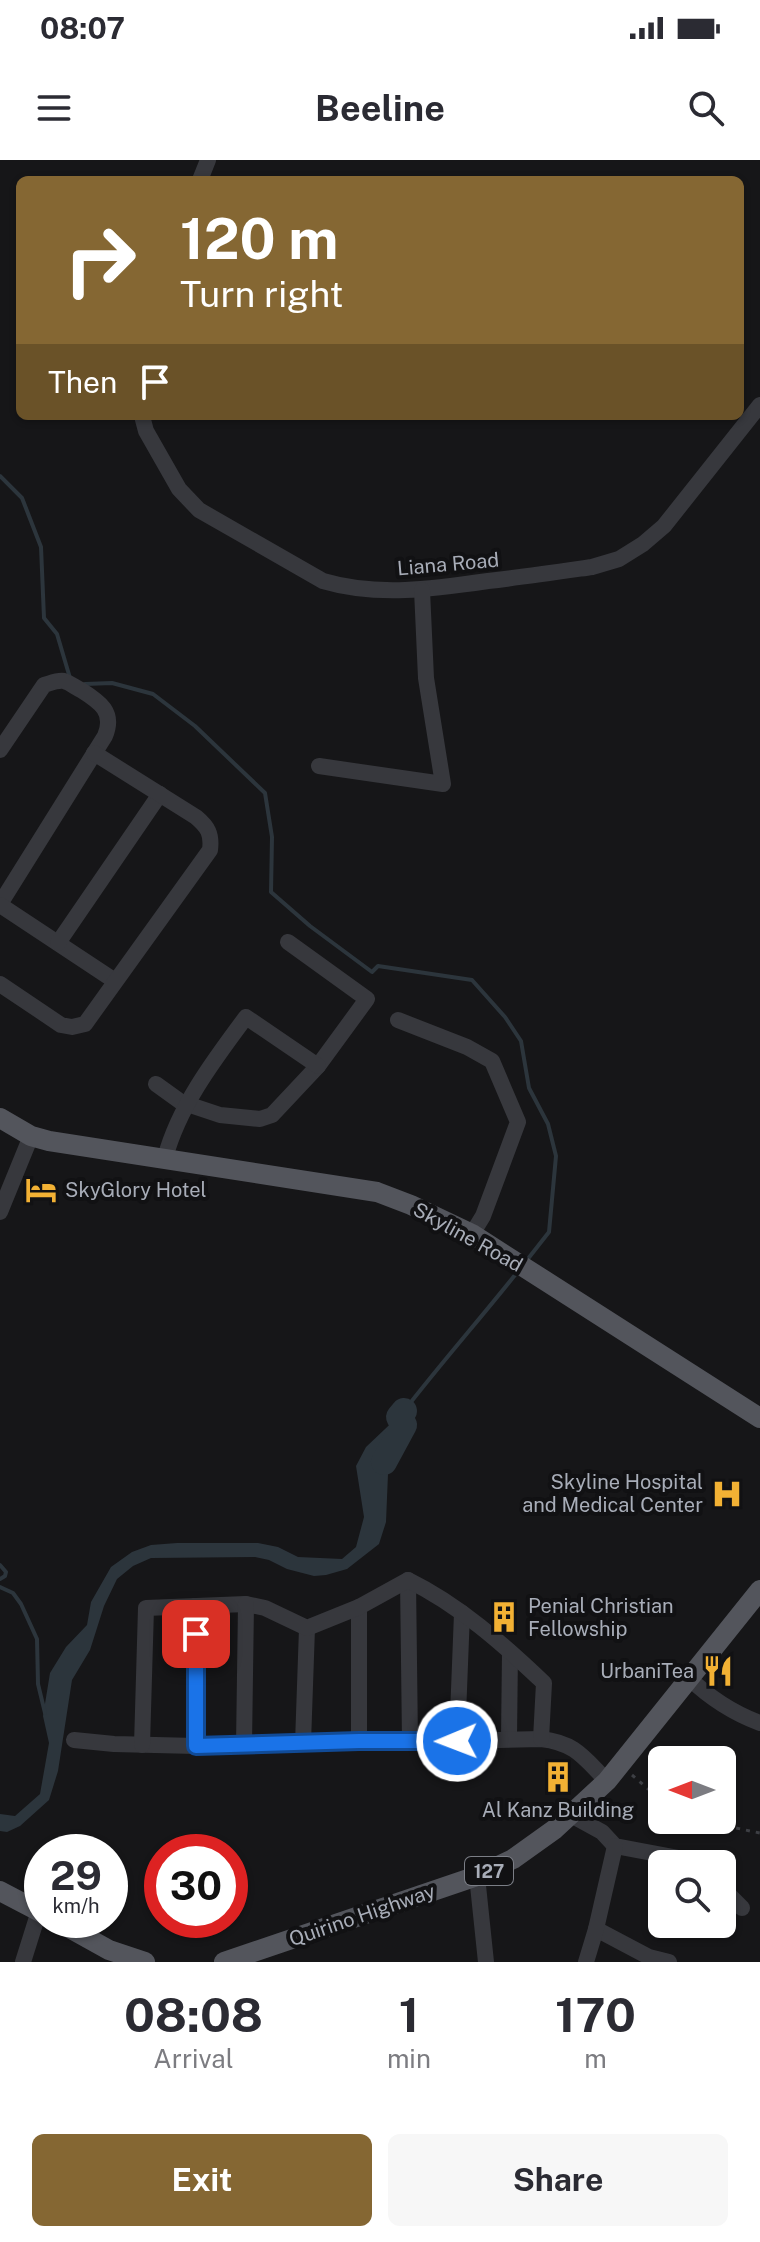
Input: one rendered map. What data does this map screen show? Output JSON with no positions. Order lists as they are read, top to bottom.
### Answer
{
  "streets": {
    "main road": ["Skyline Road", "127", "Quirino Highway"],
    "street": ["Liana Road"]
  },
  "places": {
    "hotel": ["SkyGlory Hotel"],
    "hospital": ["Skyline Hospital and Medical Center"],
    "building": ["Penial Christian Fellowship", "Al Kanz Building"],
    "restaurant": ["UrbaniTea"]
  },
  "north": "left",
  "page": {
    "status": "08:07",
    "header": "Beeline",
    "turn": ["120 m", "Turn right"],
    "then": "Then",
    "speed": "29 km/h",
    "limit": "30",
    "eta": [
      "08:08",
      "Arrival",
      "1",
      "min",
      "170",
      "m"
    ],
    "buttons": ["Exit", "Share"]
  }
}
